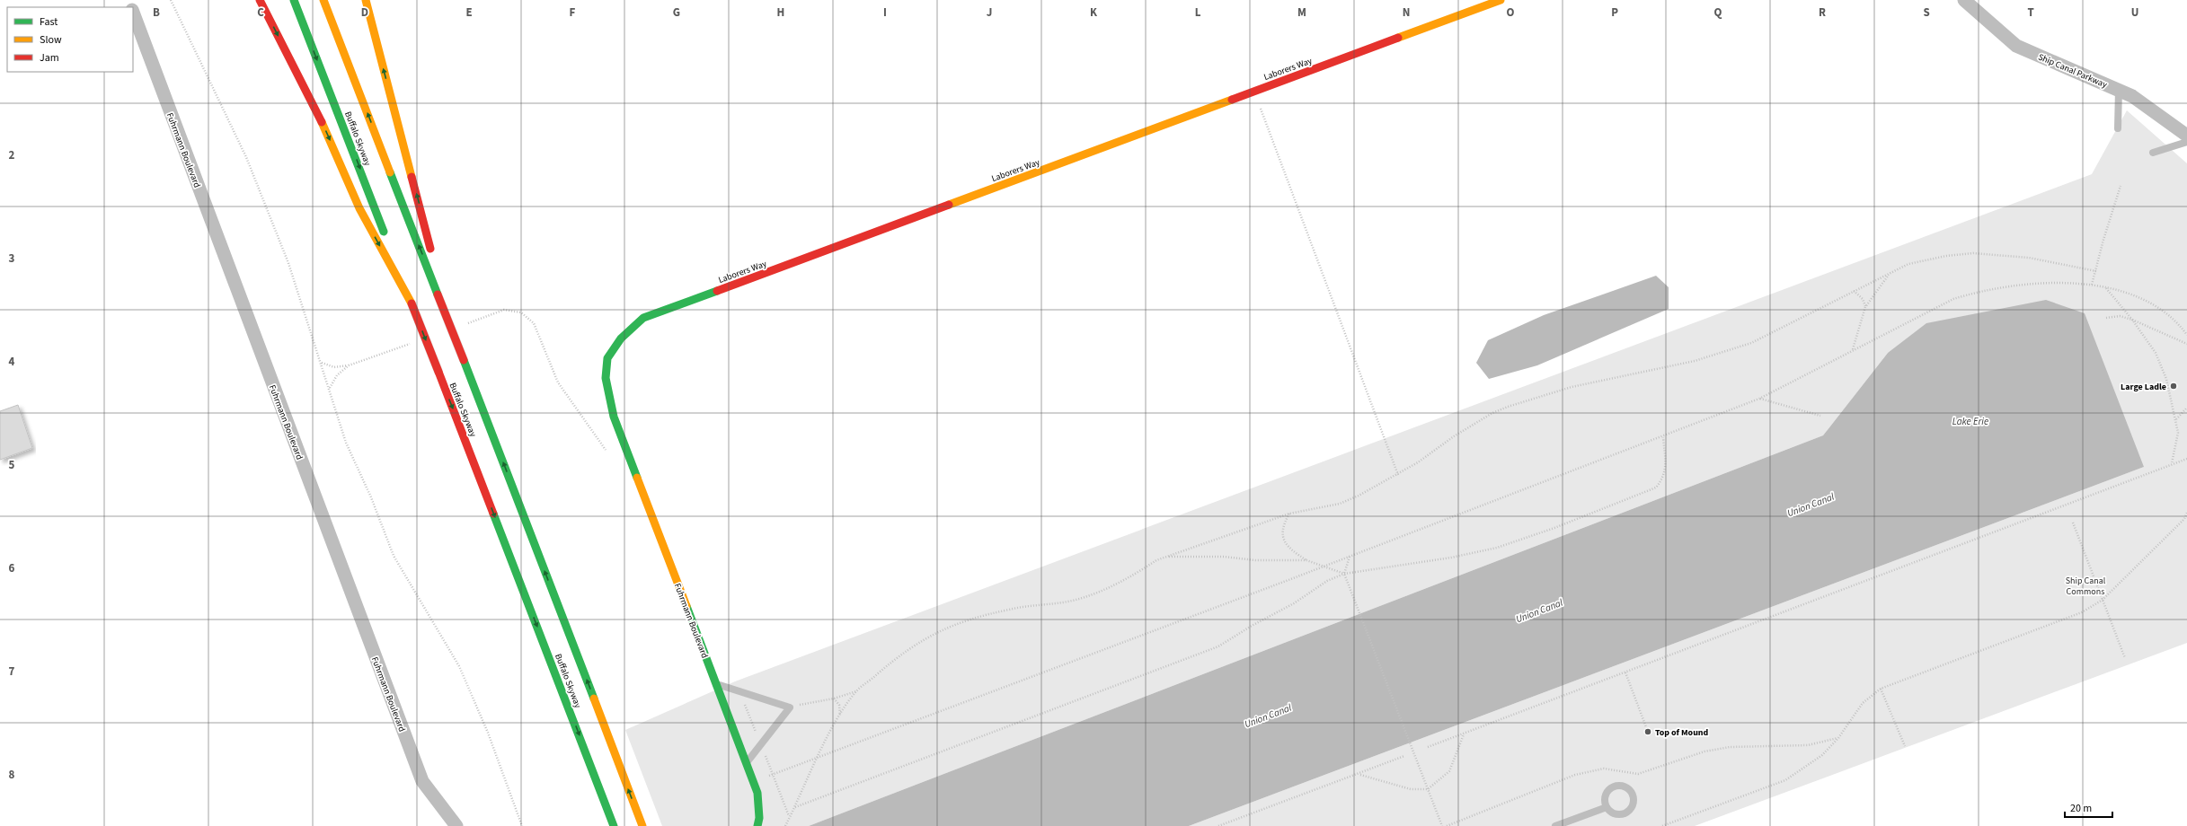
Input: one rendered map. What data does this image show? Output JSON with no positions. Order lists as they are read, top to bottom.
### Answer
{
  "streets": {
    "main road": ["Laborers Way", "Buffalo Skyway", "Fuhrmann Boulevard"],
    "street": ["Ship Canal Parkway"]
  },
  "crossings": [
    ["Laborers Way", "Fuhrmann Boulevard"]
  ],
  "water": ["Lake Erie", "Union Canal"],
  "parks": ["Ship Canal Commons"],
  "places": ["Large Ladle", "Top of Mound"],
  "legend": ["Fast", "Slow", "Jam"],
  "scale_bar": "20 m",
  "grid": {
    "columns": [
      "B",
      "C",
      "D",
      "E",
      "F",
      "G",
      "H",
      "I",
      "J",
      "K",
      "L",
      "M",
      "N",
      "O",
      "P",
      "Q",
      "R",
      "S",
      "T",
      "U"
    ],
    "rows": [
      "2",
      "3",
      "4",
      "5",
      "6",
      "7",
      "8"
    ]
  }
}
